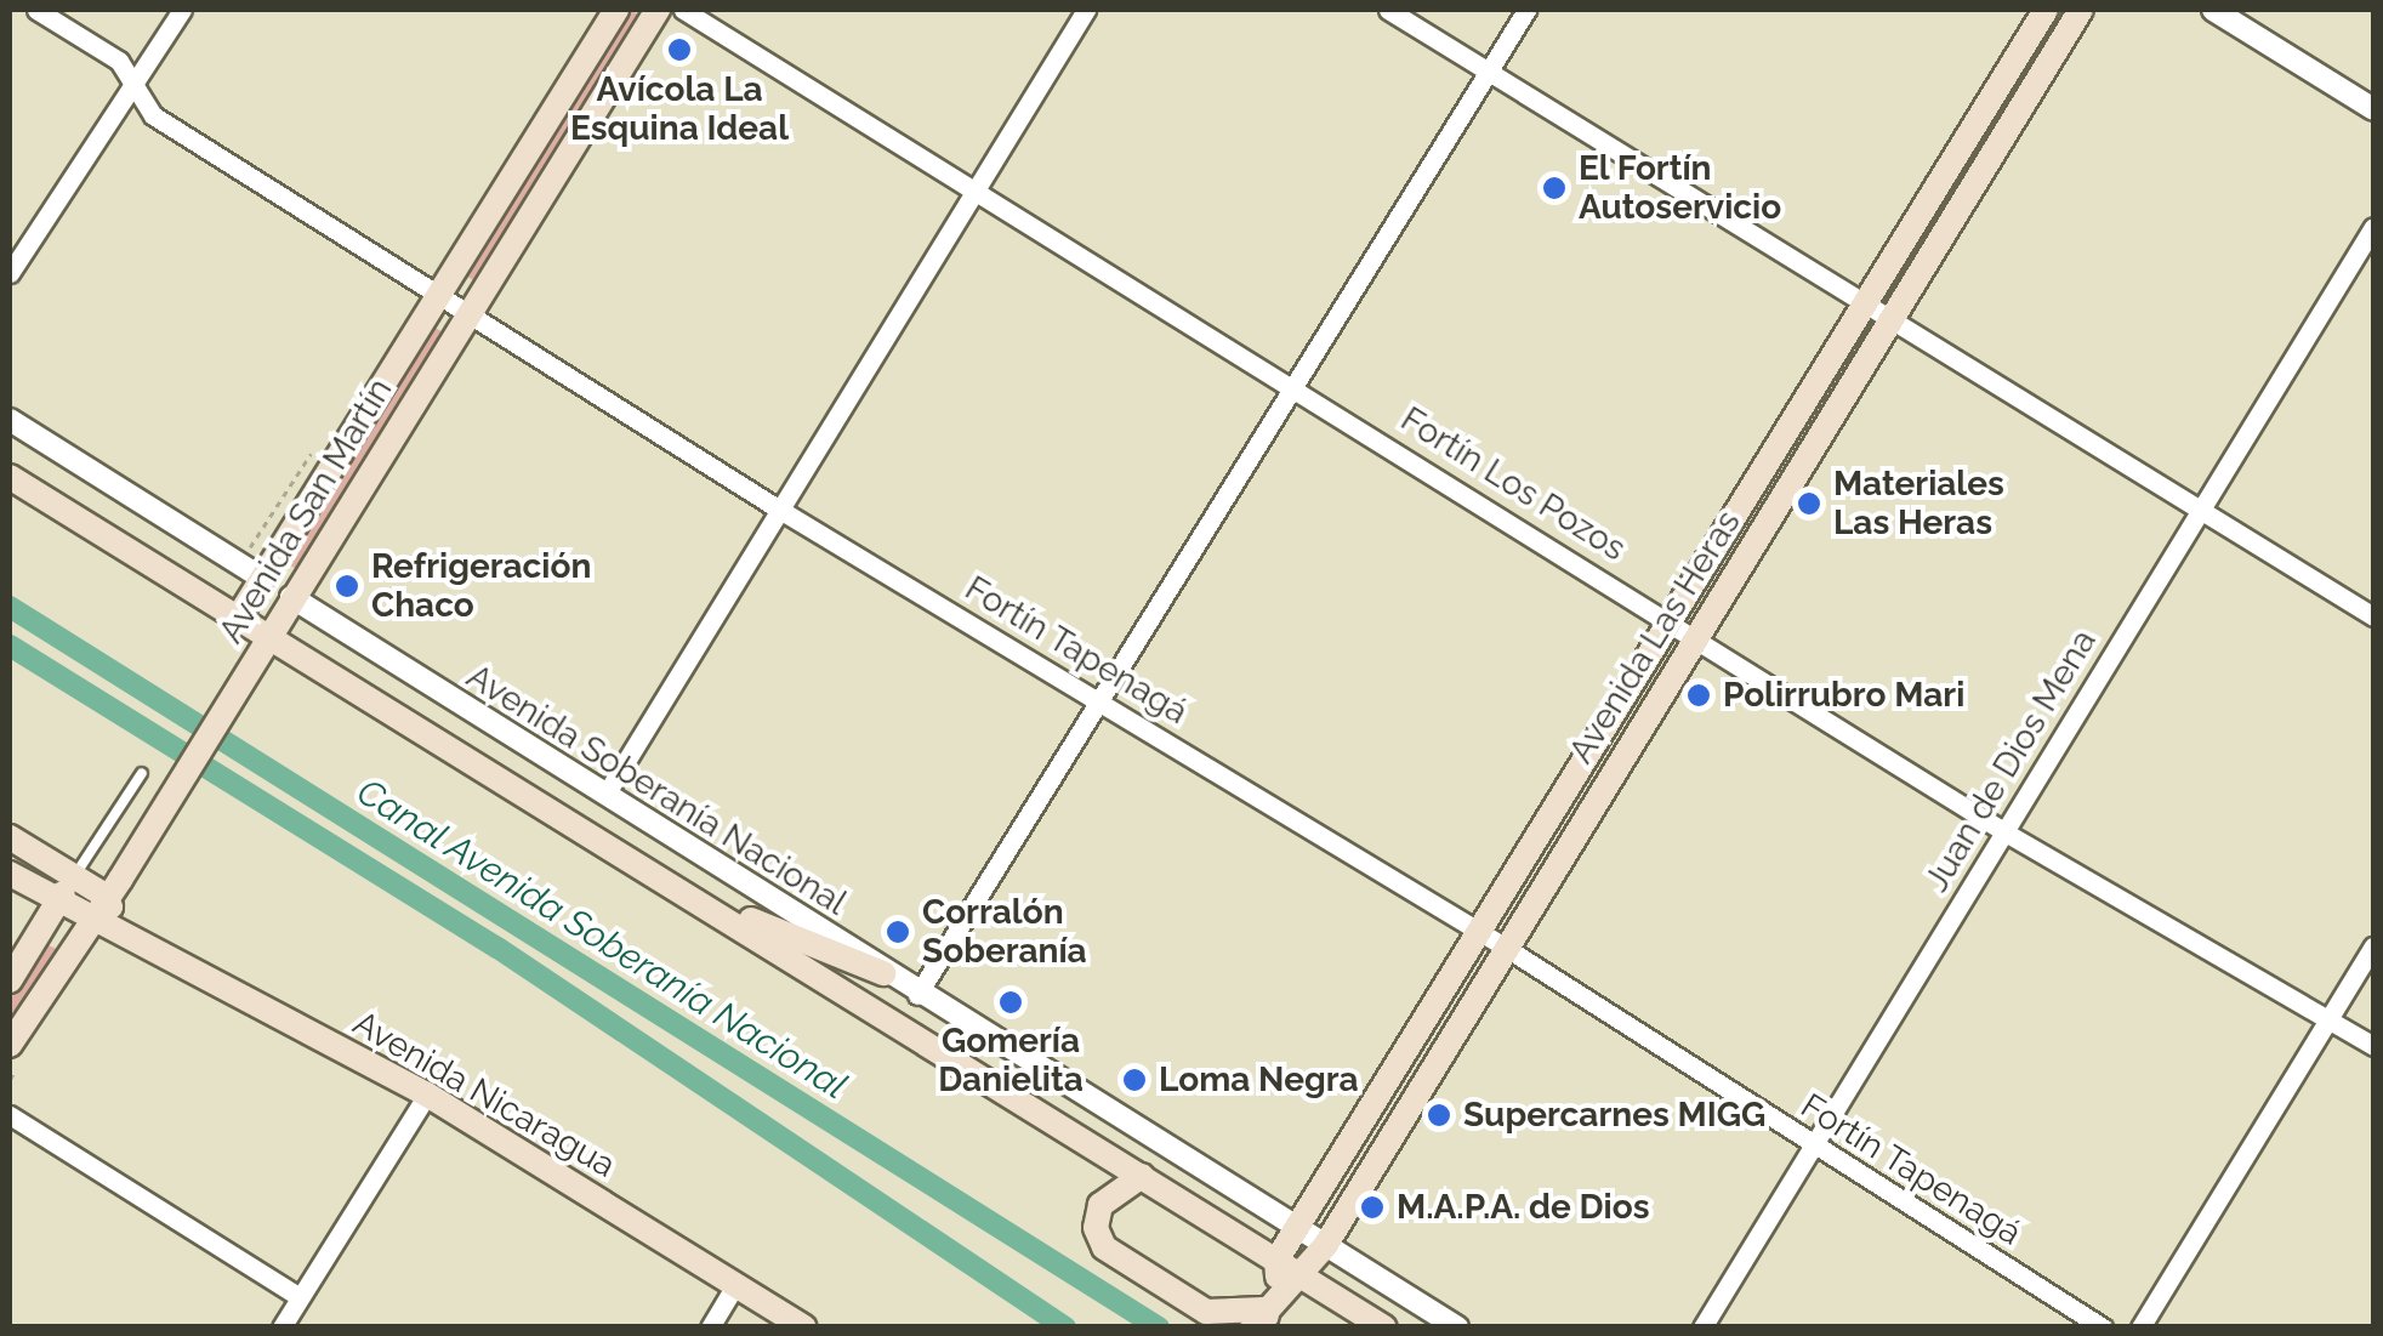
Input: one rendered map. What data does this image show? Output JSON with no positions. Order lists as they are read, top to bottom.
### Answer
{
  "streets": {
    "main road": [
      "Avenida San Martín",
      "Avenida Las Heras",
      "Avenida Soberanía Nacional",
      "Avenida Nicaragua"
    ],
    "street": ["Fortín Los Pozos", "Fortín Tapenagá", "Juan de Dios Mena"]
  },
  "crossings": [
    ["Fortín Los Pozos", "Avenida Las Heras"],
    ["Fortín Los Pozos", "Juan de Dios Mena"],
    ["Avenida San Martín", "Fortín Tapenagá"],
    ["Avenida San Martín", "Avenida Soberanía Nacional"],
    ["Avenida San Martín", "Avenida Nicaragua"],
    ["Avenida Las Heras", "Fortín Tapenagá"],
    ["Avenida Las Heras", "Avenida Soberanía Nacional"],
    ["Fortín Tapenagá", "Juan de Dios Mena"]
  ],
  "water": ["Canal Avenida Soberanía Nacional"],
  "places": [
    "Avícola La Esquina Ideal",
    "El Fortín Autoservicio",
    "Materiales Las Heras",
    "Refrigeración Chaco",
    "Polirrubro Mari",
    "Corralón Soberanía",
    "Gomería Danielita",
    "Loma Negra",
    "Supercarnes MIGG",
    "M.A.P.A. de Dios"
  ]
}
